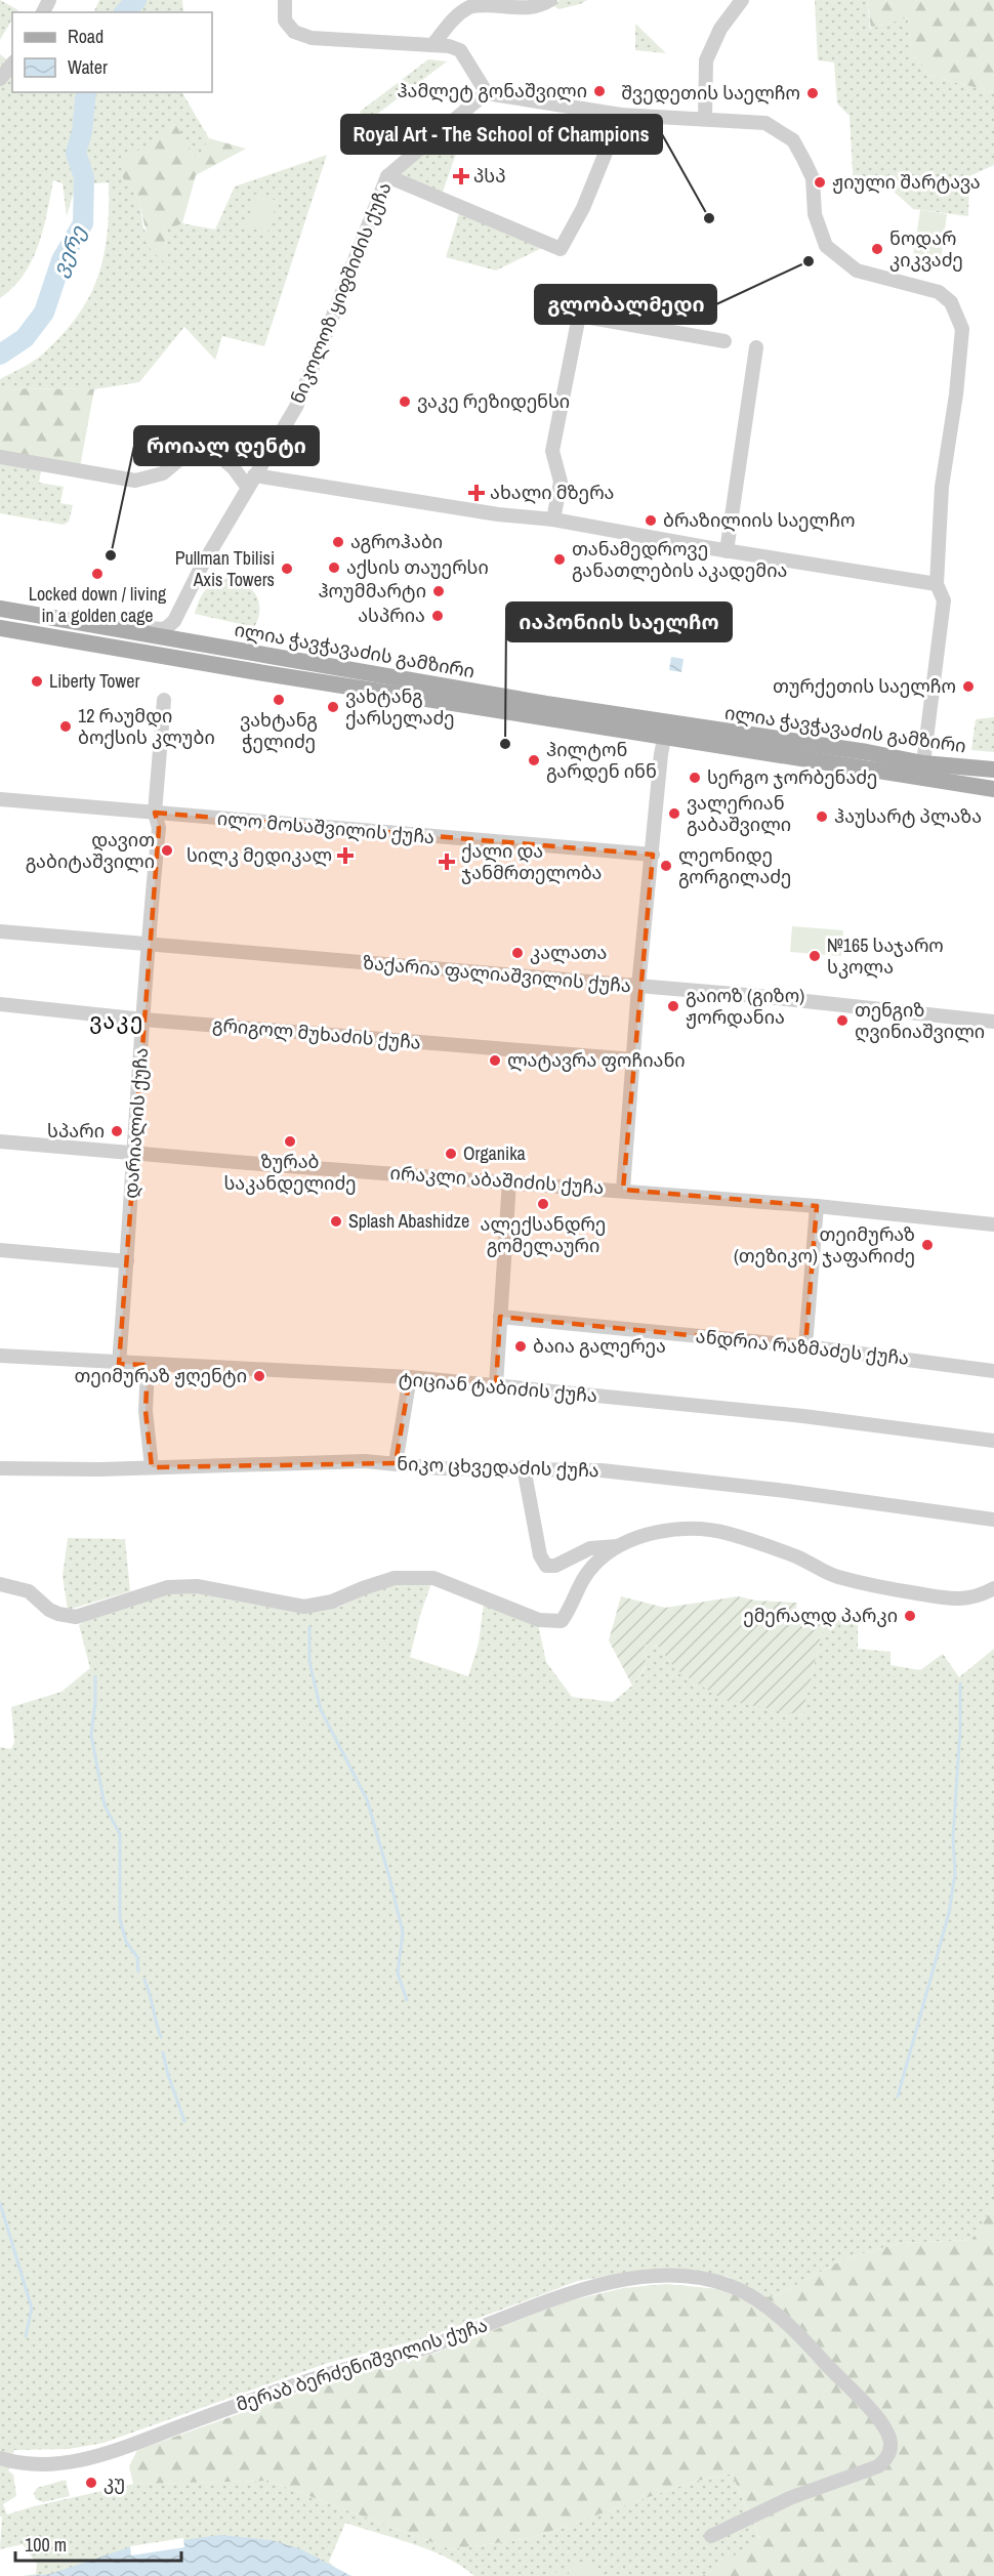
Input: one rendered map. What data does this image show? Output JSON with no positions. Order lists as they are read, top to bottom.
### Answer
{
  "streets": {
    "main road": ["ილია ჭავჭავაძის გამზირი"],
    "street": [
      "ნიკოლოზ ყიფშიძის ქუჩა",
      "ილო მოსაშვილის ქუჩა",
      "ზაქარია ფალიაშვილის ქუჩა",
      "გრიგოლ მუხაძის ქუჩა",
      "დარიალის ქუჩა",
      "ირაკლი აბაშიძის ქუჩა",
      "ანდრია რაზმაძეს ქუჩა",
      "ტიციან ტაბიძის ქუჩა",
      "ნიკო ცხვედაძის ქუჩა",
      "მერაბ ბერძენიშვილის ქუჩა"
    ]
  },
  "crossings": [
    ["ილო მოსაშვილის ქუჩა", "დარიალის ქუჩა"],
    ["ზაქარია ფალიაშვილის ქუჩა", "დარიალის ქუჩა"],
    ["გრიგოლ მუხაძის ქუჩა", "დარიალის ქუჩა"],
    ["დარიალის ქუჩა", "ირაკლი აბაშიძის ქუჩა"],
    ["დარიალის ქუჩა", "ტიციან ტაბიძის ქუჩა"]
  ],
  "districts": ["ვაკე"],
  "water": ["ვერე"],
  "places": {
    "other": [
      "ჰამლეტ გონაშვილი",
      "შვედეთის საელჩო",
      "ჟიული შარტავა",
      "Royal Art - The School of Champions",
      "ნოდარ კიკვაძე",
      "გლობალმედი",
      "ვაკე რეზიდენსი",
      "ბრაზილიის საელჩო",
      "აგროჰაბი",
      "როიალ დენტი",
      "თანამედროვე განათლების აკადემია",
      "აქსის თაუერსი",
      "Pullman Tbilisi Axis Towers",
      "Locked down / living in a golden cage",
      "ჰოუმმარტი",
      "ასპრია",
      "Liberty Tower",
      "თურქეთის საელჩო",
      "ვახტანგ ჭელიძე",
      "ვახტანგ ქარსელაძე",
      "12 რაუმდი ბოქსის კლუბი",
      "იაპონიის საელჩო",
      "ჰილტონ გარდენ ინნ",
      "სერგო ჯორბენაძე",
      "ვალერიან გაბაშვილი",
      "ჰაუსარტ პლაზა",
      "დავით გაბიტაშვილი",
      "ლეონიდე გორგილაძე",
      "კალათა",
      "№165 საჯარო სკოლა",
      "გაიოზ (გიზო) ჟორდანია",
      "თენგიზ ღვინიაშვილი",
      "ლატავრა ფოჩიანი",
      "სპარი",
      "ზურაბ საკანდელიძე",
      "Organika",
      "ალექსანდრე გომელაური",
      "Splash Abashidze",
      "თეიმურაზ (თეზიკო) ჯაფარიძე",
      "ბაია გალერეა",
      "თეიმურაზ ჟღენტი",
      "ემერალდ პარკი",
      "კუ"
    ],
    "health": [
      "პსპ",
      "ახალი მზერა",
      "სილკ მედიკალ",
      "ქალი და ჯანმრთელობა"
    ]
  },
  "legend": ["Road", "Water"],
  "scale_bar": "100 m"
}
